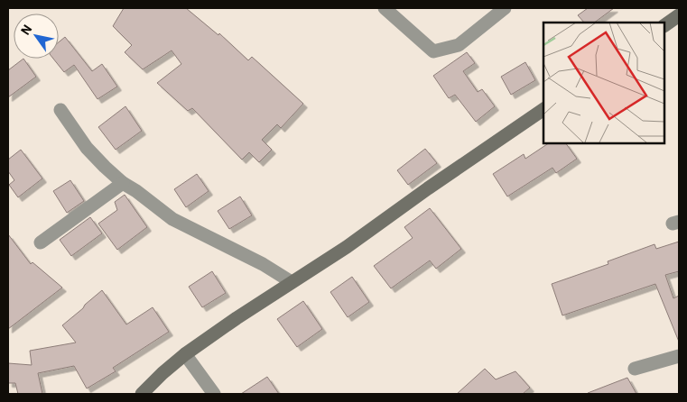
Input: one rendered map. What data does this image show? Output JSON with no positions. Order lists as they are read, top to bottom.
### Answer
{
  "north": "top left"
}
